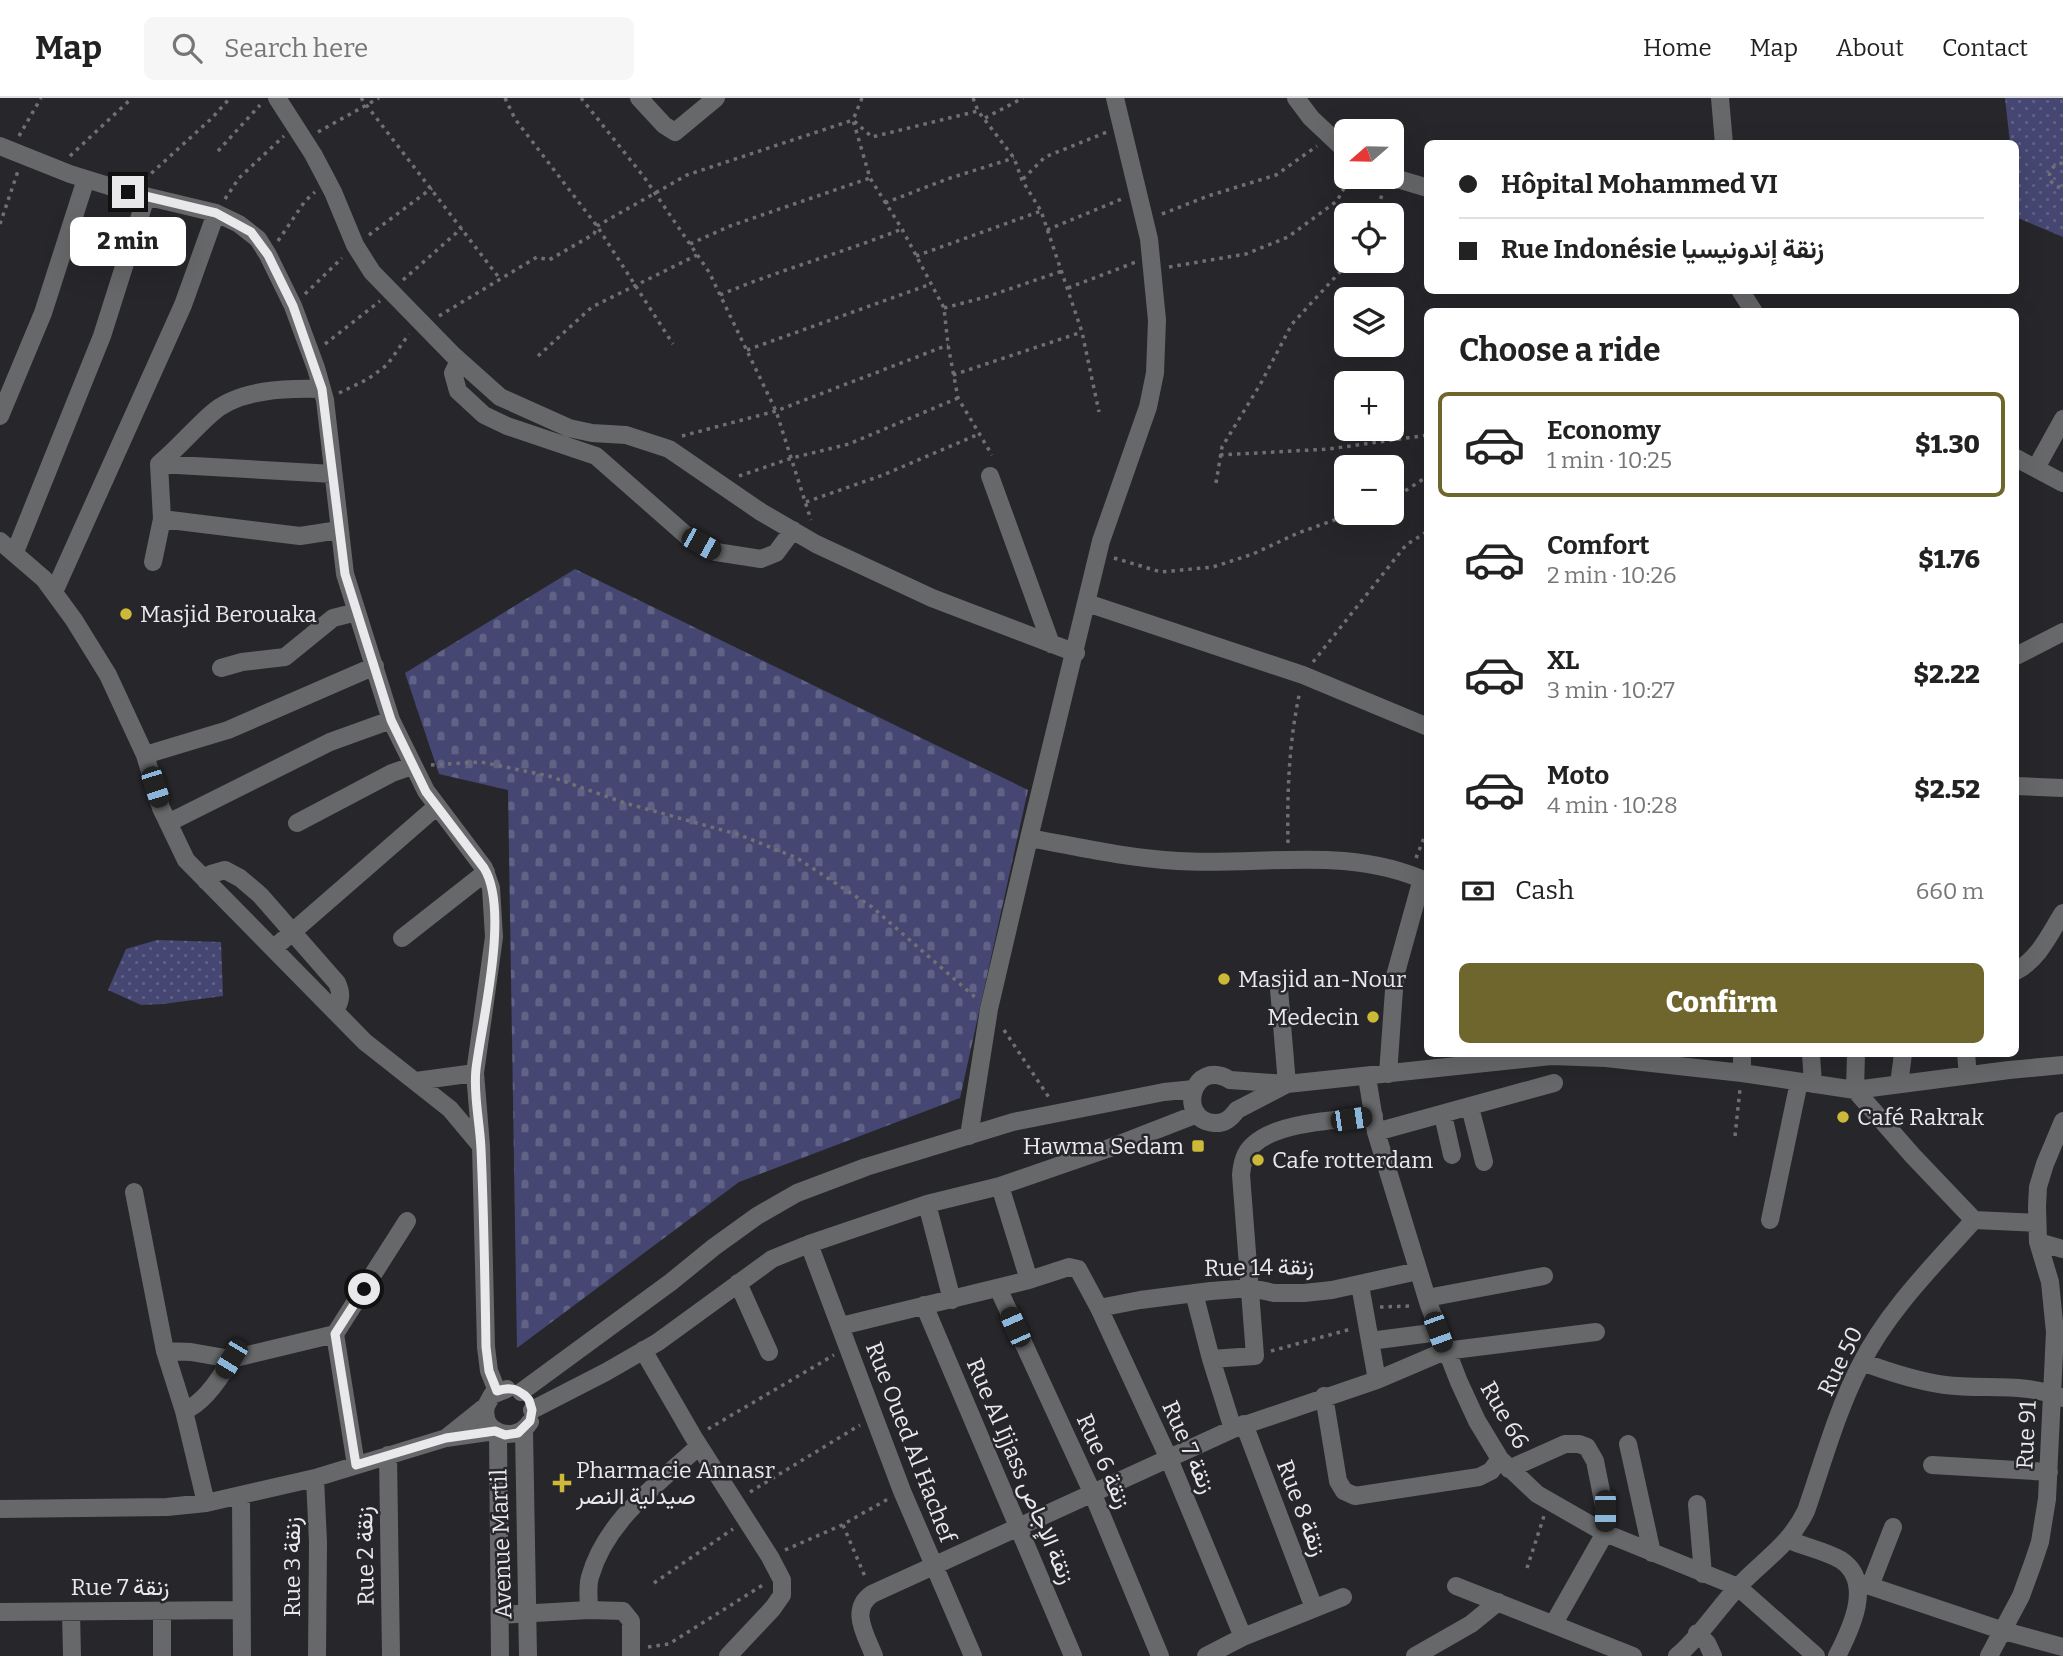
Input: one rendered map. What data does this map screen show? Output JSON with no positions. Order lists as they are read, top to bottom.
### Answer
{
  "streets": {
    "street": [
      "Rue 14 زنقة",
      "Rue 50",
      "Rue 66",
      "Rue 91",
      "Rue Oued Al Hachef",
      "Rue 7 زنقة",
      "Rue 6 زنقة",
      "Rue Al Ijjass زنقة الإجاص",
      "Rue 8 زنقة",
      "Avenue Martil",
      "Rue 2 زنقة",
      "Rue 3 زنقة"
    ]
  },
  "crossings": [
    ["Rue 14 زنقة", "Rue 66"],
    ["Rue 14 زنقة", "Rue 7 زنقة"],
    ["Rue 14 زنقة", "Rue 8 زنقة"],
    ["Rue 50", "Rue 66"]
  ],
  "places": {
    "other": [
      "Masjid Berouaka",
      "Masjid an-Nour",
      "Medecin",
      "Café Rakrak",
      "Cafe rotterdam"
    ],
    "transit": ["Hawma Sedam"],
    "health": ["Pharmacie Annasr صيدلية النصر"]
  },
  "north": "left",
  "page": {
    "header": "Map",
    "search": "Search here",
    "nav": [
      "Home",
      "Map",
      "About",
      "Contact"
    ],
    "map_buttons": ["+", "−"],
    "banner": ["Hôpital Mohammed VI", "Rue Indonésie زنقة إندونيسيا"],
    "bubble": "2 min",
    "heading": "Choose a ride",
    "list": [
      {
        "name": "Economy",
        "note": "1 min · 10:25",
        "value": "$1.30"
      },
      {
        "name": "Comfort",
        "note": "2 min · 10:26",
        "value": "$1.76"
      },
      {
        "name": "XL",
        "note": "3 min · 10:27",
        "value": "$2.22"
      },
      {
        "name": "Moto",
        "note": "4 min · 10:28",
        "value": "$2.52"
      }
    ],
    "pay": ["Cash", "660 m"],
    "buttons": "Confirm"
  }
}
